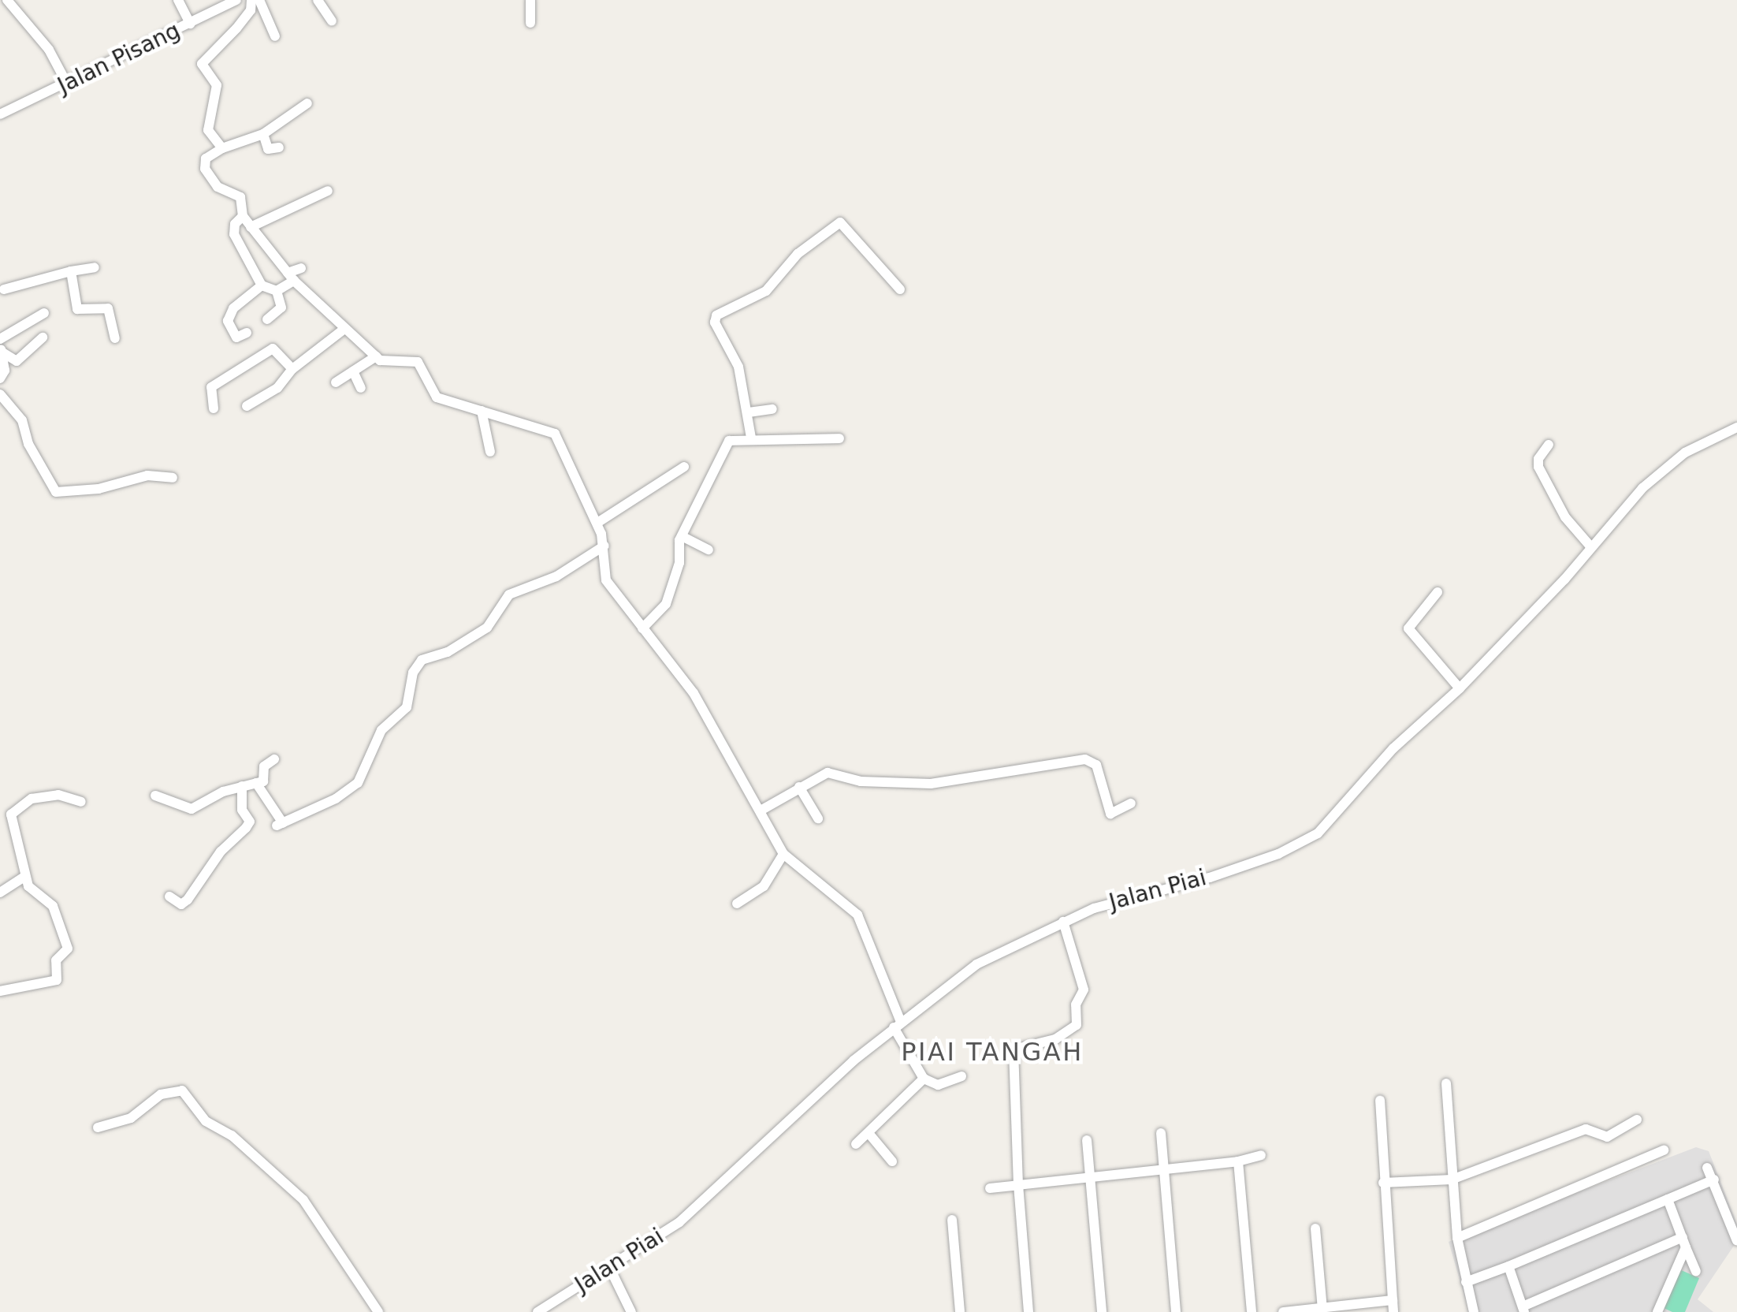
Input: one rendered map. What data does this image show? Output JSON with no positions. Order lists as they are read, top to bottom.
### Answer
{
  "streets": {
    "street": ["Jalan Pisang", "Jalan Piai"]
  },
  "districts": ["PIAI TANGAH"]
}
